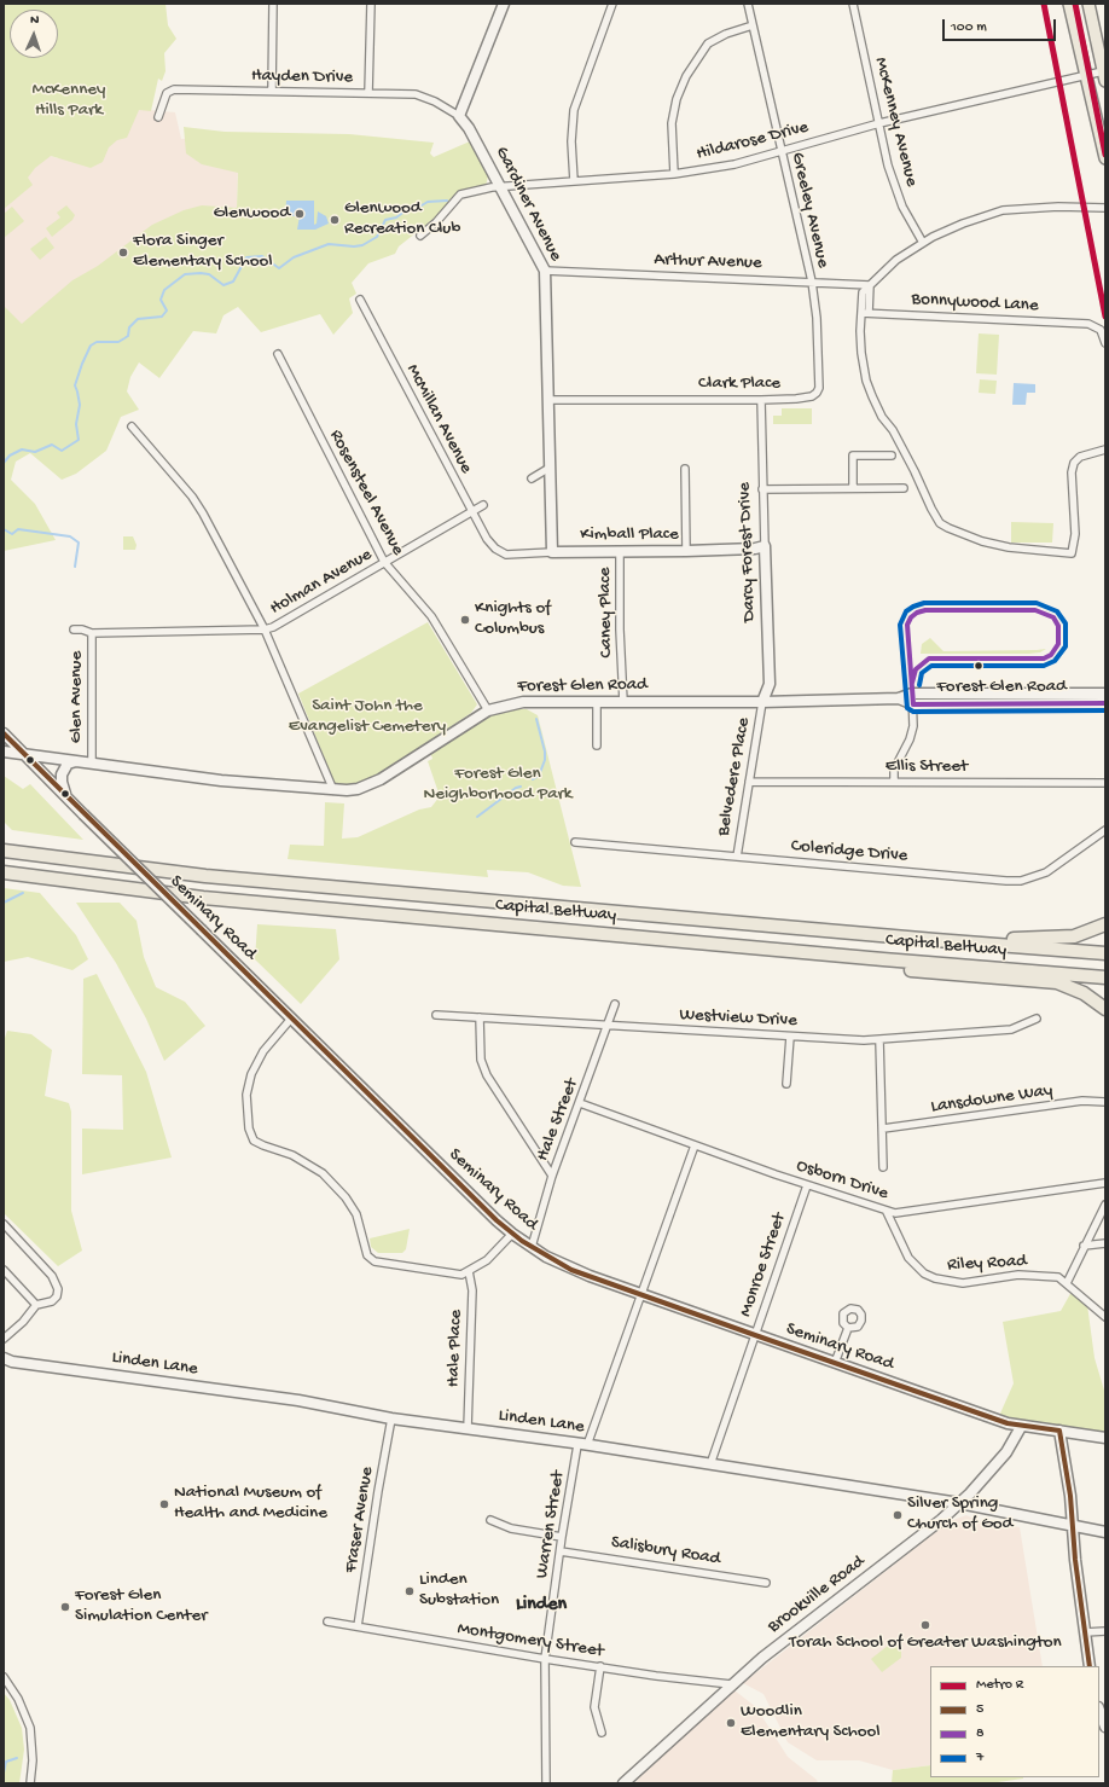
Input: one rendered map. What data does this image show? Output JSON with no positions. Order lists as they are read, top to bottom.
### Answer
{
  "streets": {
    "highway": ["Capital Beltway"],
    "main road": [
      "Gardiner Avenue",
      "Kimball Place",
      "Darcy Forest Drive",
      "Forest Glen Road",
      "Seminary Road",
      "Linden Lane",
      "Brookville Road"
    ],
    "street": [
      "Hayden Drive",
      "McKenney Avenue",
      "Hildarose Drive",
      "Greeley Avenue",
      "Arthur Avenue",
      "Bonnywood Lane",
      "Clark Place",
      "McMillan Avenue",
      "Rosensteel Avenue",
      "Holman Avenue",
      "Caney Place",
      "Glen Avenue",
      "Ellis Street",
      "Belvedere Place",
      "Coleridge Drive",
      "Westview Drive",
      "Lansdowne Way",
      "Hale Street",
      "Osborn Drive",
      "Riley Road",
      "Monroe Street",
      "Hale Place",
      "Fraser Avenue",
      "Warren Street",
      "Salisbury Road",
      "Montgomery Street"
    ]
  },
  "crossings": [
    ["Hayden Drive", "Gardiner Avenue"],
    ["McKenney Avenue", "Hildarose Drive"],
    ["Hildarose Drive", "Gardiner Avenue"],
    ["Hildarose Drive", "Greeley Avenue"],
    ["Gardiner Avenue", "Arthur Avenue"],
    ["Gardiner Avenue", "Clark Place"],
    ["Gardiner Avenue", "Kimball Place"],
    ["Greeley Avenue", "Arthur Avenue"],
    ["Greeley Avenue", "Clark Place"],
    ["Arthur Avenue", "Clark Place"],
    ["Clark Place", "Darcy Forest Drive"],
    ["McMillan Avenue", "Kimball Place"],
    ["McMillan Avenue", "Holman Avenue"],
    ["Rosensteel Avenue", "Holman Avenue"],
    ["Rosensteel Avenue", "Forest Glen Road"],
    ["Kimball Place", "Darcy Forest Drive"],
    ["Kimball Place", "Caney Place"],
    ["Darcy Forest Drive", "Forest Glen Road"],
    ["Darcy Forest Drive", "Belvedere Place"],
    ["Holman Avenue", "Glen Avenue"],
    ["Caney Place", "Forest Glen Road"],
    ["Forest Glen Road", "Glen Avenue"],
    ["Forest Glen Road", "Belvedere Place"],
    ["Forest Glen Road", "Seminary Road"],
    ["Ellis Street", "Belvedere Place"],
    ["Belvedere Place", "Coleridge Drive"],
    ["Seminary Road", "Hale Street"],
    ["Seminary Road", "Monroe Street"],
    ["Seminary Road", "Warren Street"],
    ["Seminary Road", "Brookville Road"],
    ["Westview Drive", "Hale Street"],
    ["Hale Street", "Osborn Drive"],
    ["Osborn Drive", "Riley Road"],
    ["Osborn Drive", "Monroe Street"],
    ["Osborn Drive", "Warren Street"],
    ["Monroe Street", "Linden Lane"],
    ["Hale Place", "Linden Lane"],
    ["Linden Lane", "Fraser Avenue"],
    ["Linden Lane", "Warren Street"],
    ["Linden Lane", "Brookville Road"],
    ["Fraser Avenue", "Montgomery Street"],
    ["Warren Street", "Salisbury Road"],
    ["Warren Street", "Montgomery Street"],
    ["Brookville Road", "Montgomery Street"]
  ],
  "districts": ["Linden"],
  "parks": ["McKenney Hills Park", "Saint John the Evangelist Cemetery", "Forest Glen Neighborhood Park"],
  "places": [
    "Glenwood",
    "Glenwood Recreation Club",
    "Flora Singer Elementary School",
    "Knights of Columbus",
    "National Museum of Health and Medicine",
    "Silver Spring Church of God",
    "Linden Substation",
    "Forest Glen Simulation Center",
    "Torah School of Greater Washington",
    "Woodlin Elementary School"
  ],
  "lines": [
    "metro line R",
    "transit line 7",
    "transit line 8",
    "transit line 5"
  ],
  "legend": [
    "Metro R",
    "5",
    "8",
    "7"
  ],
  "scale_bar": "100 m",
  "north": "top"
}
